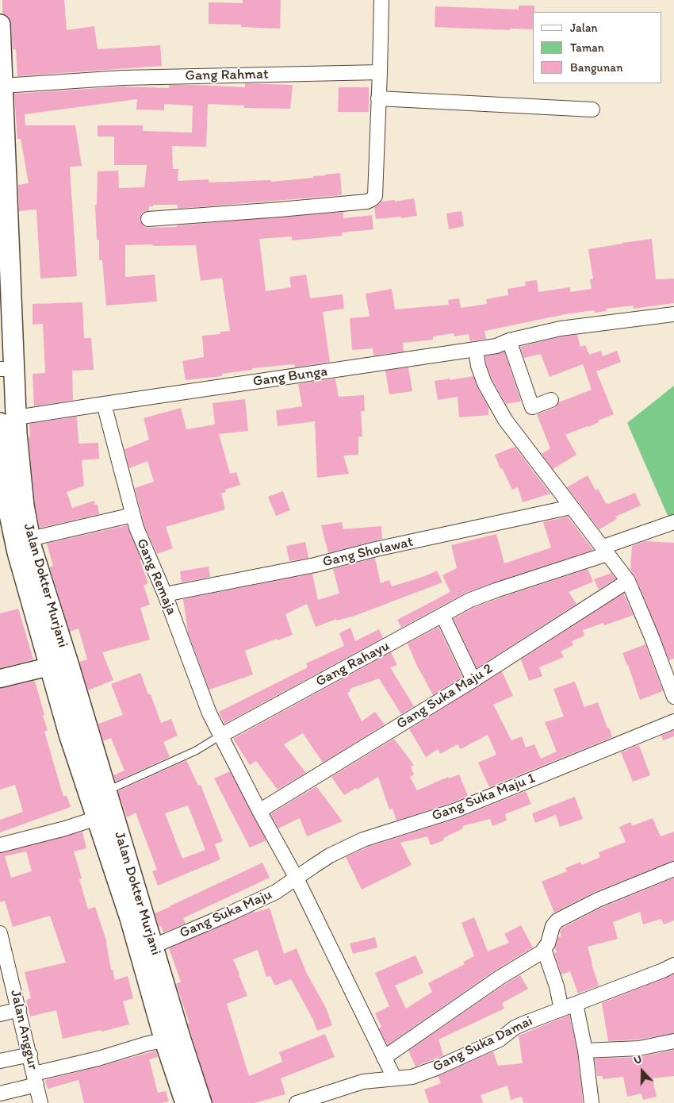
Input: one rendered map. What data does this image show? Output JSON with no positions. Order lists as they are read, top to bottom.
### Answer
{
  "streets": {
    "main road": ["Jalan Dokter Murjani"],
    "street": [
      "Gang Rahmat",
      "Gang Bunga",
      "Gang Sholawat",
      "Gang Remaja",
      "Gang Rahayu",
      "Gang Suka Maju 2",
      "Gang Suka Maju 1",
      "Gang Suka Maju",
      "Jalan Anggur",
      "Gang Suka Damai"
    ]
  },
  "crossings": [
    ["Gang Rahmat", "Jalan Dokter Murjani"],
    ["Gang Bunga", "Gang Remaja"],
    ["Gang Bunga", "Jalan Dokter Murjani"],
    ["Gang Sholawat", "Gang Remaja"],
    ["Gang Remaja", "Gang Rahayu"],
    ["Gang Remaja", "Gang Suka Maju 2"],
    ["Gang Remaja", "Gang Suka Maju 1"],
    ["Gang Remaja", "Gang Suka Maju"],
    ["Gang Remaja", "Gang Suka Damai"],
    ["Jalan Dokter Murjani", "Gang Rahayu"],
    ["Jalan Dokter Murjani", "Gang Suka Maju"],
    ["Gang Suka Maju 1", "Gang Suka Maju"]
  ],
  "legend": ["Jalan", "Taman", "Bangunan"],
  "north": "top"
}
